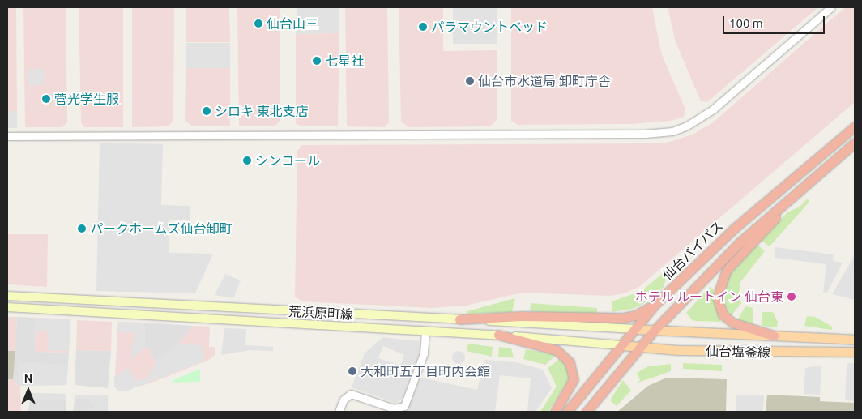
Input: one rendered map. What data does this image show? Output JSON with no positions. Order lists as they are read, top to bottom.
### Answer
{
  "streets": {
    "highway": ["仙台バイパス"],
    "main road": ["荒浜原町線", "仙台塩釜線"]
  },
  "crossings": [
    ["仙台バイパス", "荒浜原町線"],
    ["仙台バイパス", "仙台塩釜線"],
    ["荒浜原町線", "仙台塩釜線"]
  ],
  "places": [
    "仙台山三",
    "パラマウントベッド",
    "七星社",
    "仙台市水道局 卸町庁舎",
    "菅光学生服",
    "シロキ 東北支店",
    "シンコール",
    "パークホームズ仙台卸町",
    "ホテル ルートイン 仙台東",
    "大和町五丁目町内会館"
  ],
  "scale_bar": "100 m",
  "north": "top"
}
